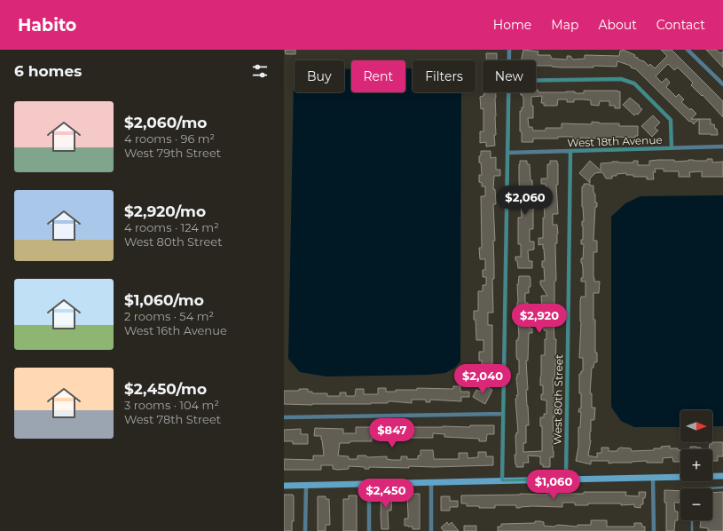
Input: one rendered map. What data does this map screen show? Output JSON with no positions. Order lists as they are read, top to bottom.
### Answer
{
  "streets": {
    "street": ["West 18th Avenue", "West 80th Street"]
  },
  "crossings": [
    ["West 18th Avenue", "West 80th Street"]
  ],
  "north": "right",
  "page": {
    "header": "Habito",
    "nav": [
      "Home",
      "Map",
      "About",
      "Contact"
    ],
    "heading": "6 homes",
    "chip": [
      "Buy",
      "Rent",
      "Filters",
      "New"
    ],
    "list": [
      {
        "name": "$2,060/mo",
        "note": "4 rooms · 96 m² · West 79th Street"
      },
      {
        "name": "$2,920/mo",
        "note": "4 rooms · 124 m² · West 80th Street"
      },
      {
        "name": "$1,060/mo",
        "note": "2 rooms · 54 m² · West 16th Avenue"
      },
      {
        "name": "$2,450/mo",
        "note": "3 rooms · 104 m² · West 78th Street"
      }
    ],
    "price": [
      "$2,060",
      "$2,920",
      "$2,040",
      "$847",
      "$1,060",
      "$2,450"
    ],
    "map_buttons": ["+", "−"]
  }
}
